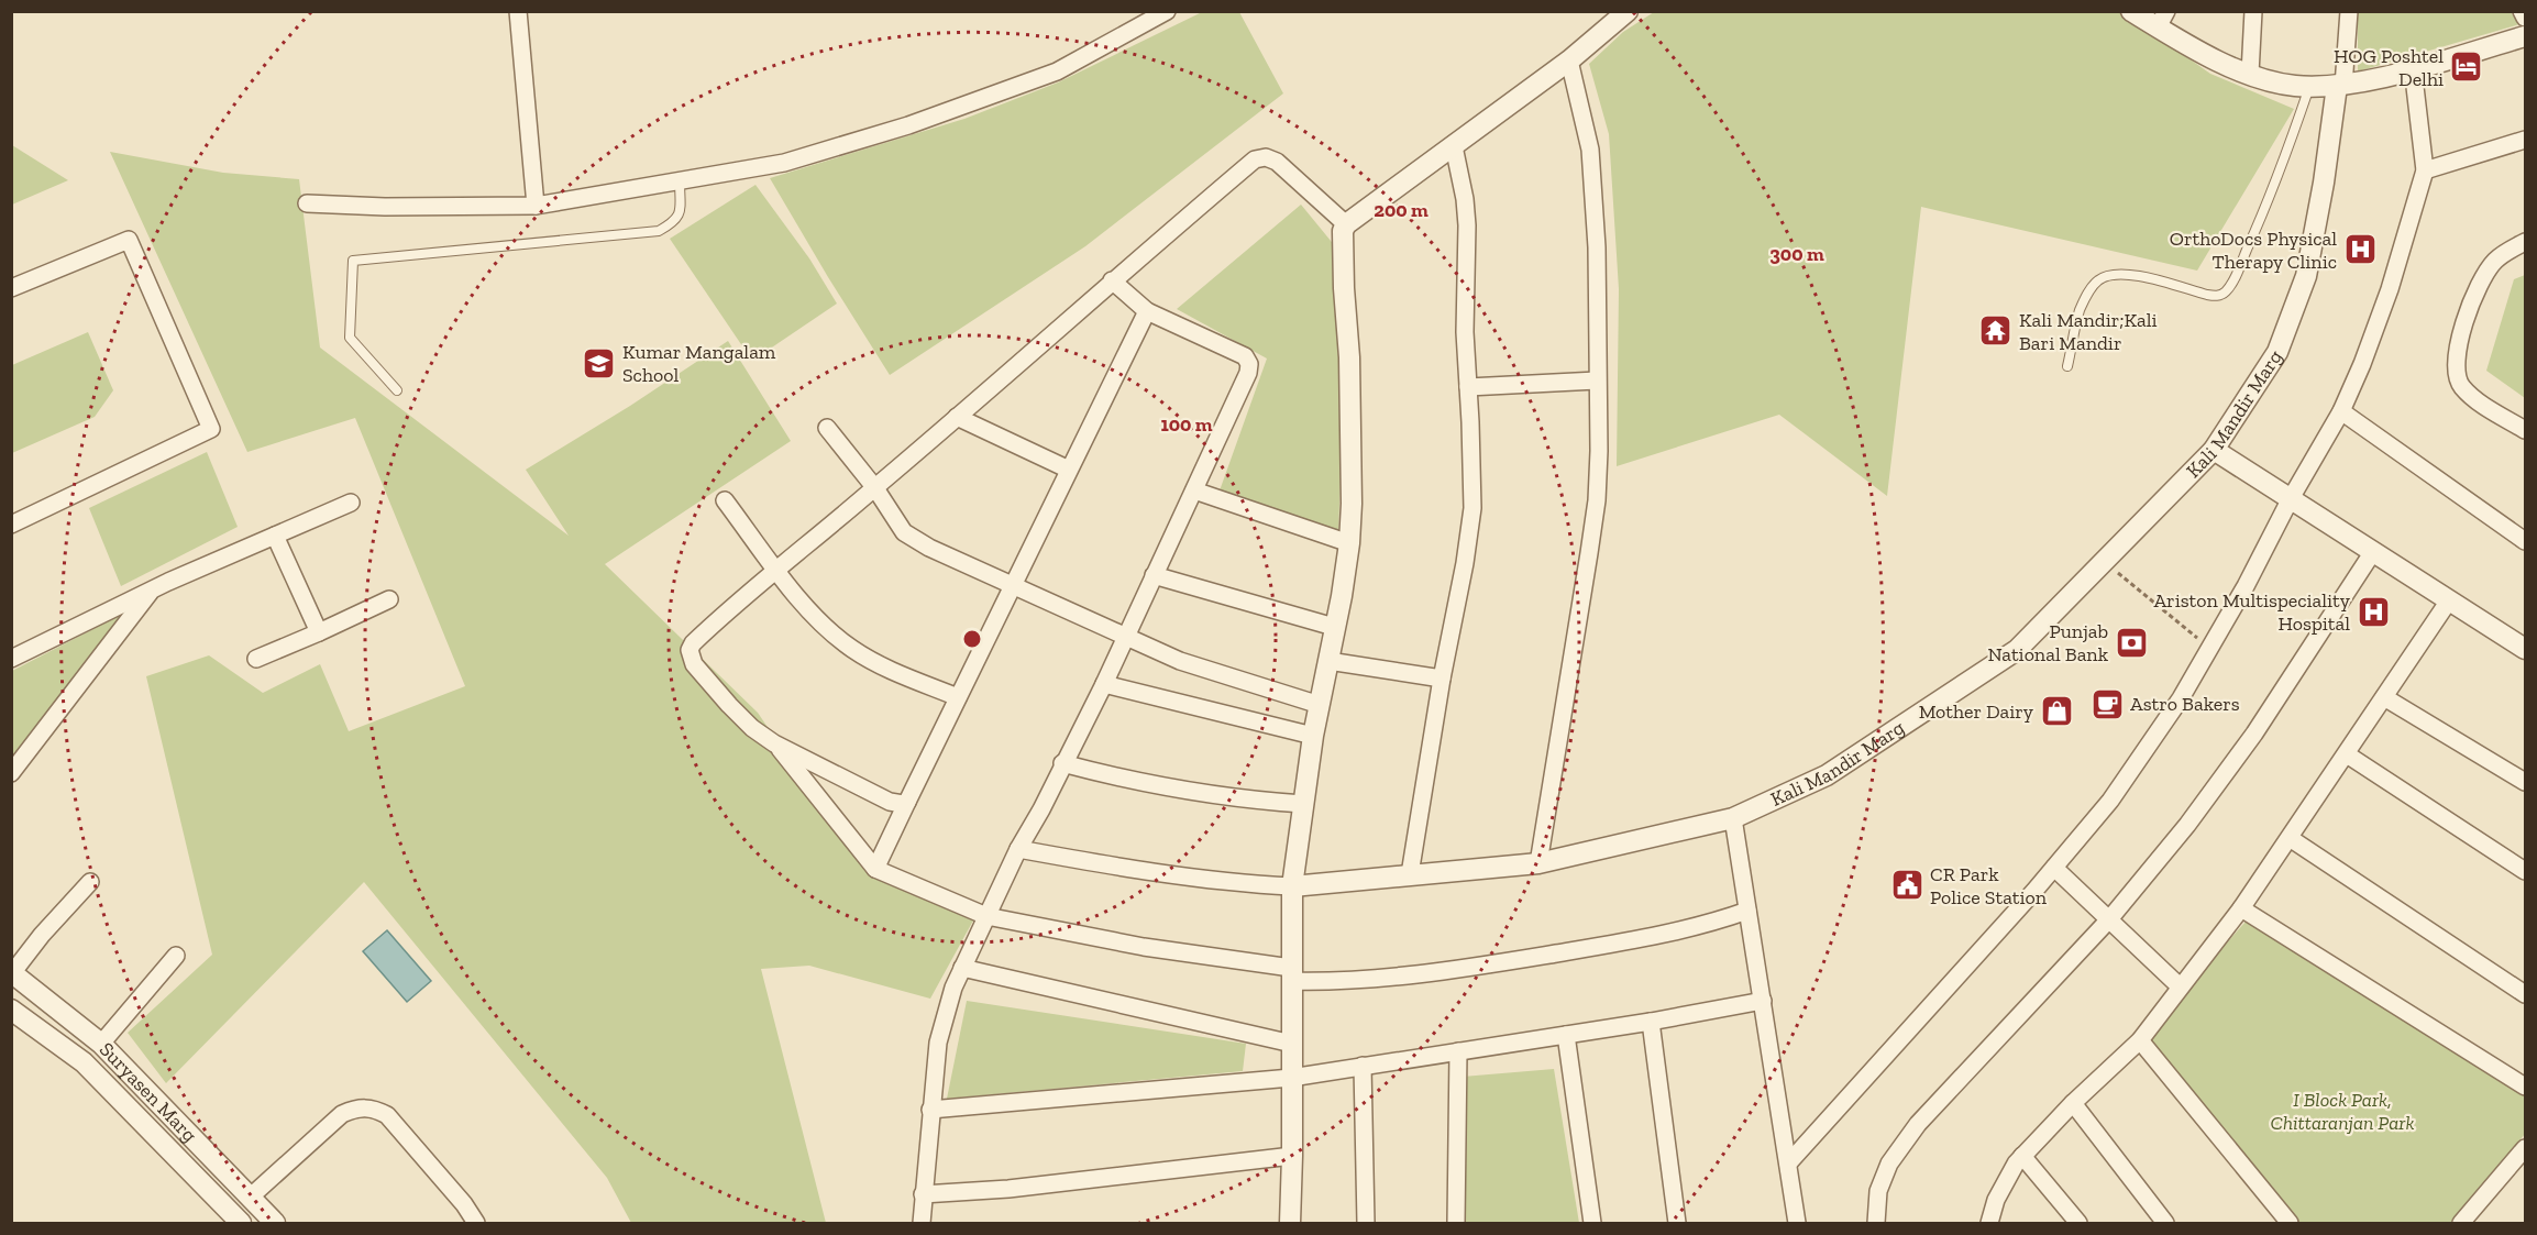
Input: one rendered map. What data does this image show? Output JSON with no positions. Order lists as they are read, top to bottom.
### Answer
{
  "streets": {
    "street": ["Kali Mandir Marg", "Suryasen Marg"]
  },
  "parks": ["I Block Park, Chittaranjan Park"],
  "places": {
    "hotel": ["HOG Poshtel Delhi"],
    "hospital": ["OrthoDocs Physical Therapy Clinic", "Ariston Multispeciality Hospital"],
    "temple": ["Kali Mandir;Kali Bari Mandir"],
    "school or university": ["Kumar Mangalam School"],
    "bank": ["Punjab National Bank"],
    "cafe": ["Astro Bakers"],
    "shop": ["Mother Dairy"],
    "public building": ["CR Park Police Station"]
  },
  "rings": ["200 m", "300 m", "100 m"]
}
